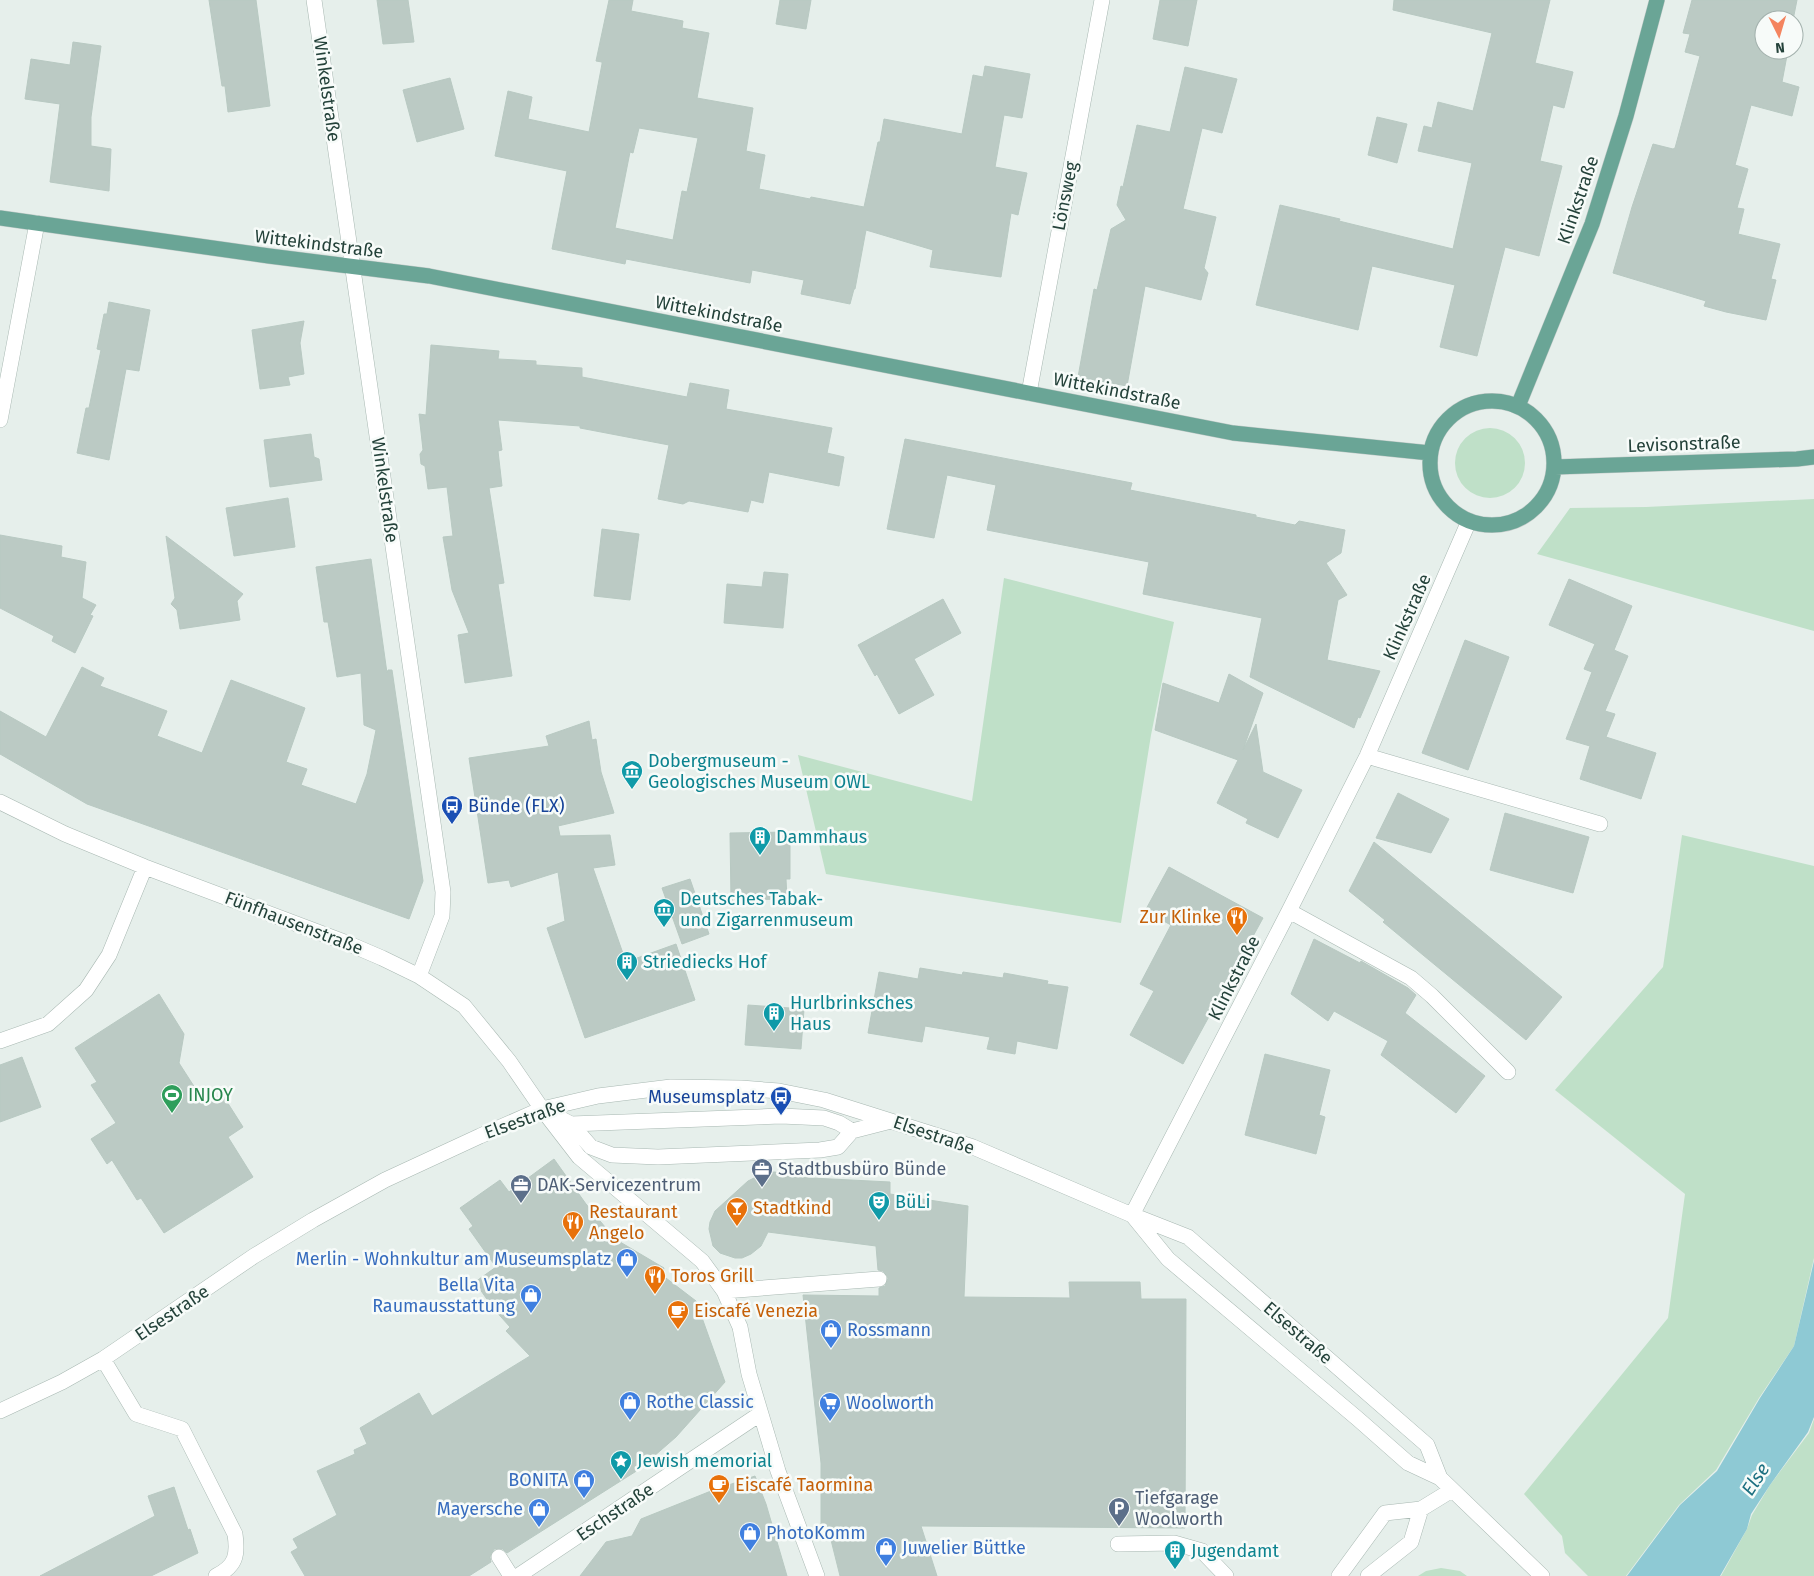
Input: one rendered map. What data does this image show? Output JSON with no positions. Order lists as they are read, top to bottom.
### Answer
{
  "streets": {
    "main road": ["Klinkstraße", "Wittekindstraße", "Levisonstraße"],
    "street": [
      "Winkelstraße",
      "Lönsweg",
      "Fünfhausenstraße",
      "Elsestraße",
      "Eschstraße"
    ]
  },
  "crossings": [
    ["Winkelstraße", "Wittekindstraße"],
    ["Winkelstraße", "Fünfhausenstraße"],
    ["Lönsweg", "Wittekindstraße"],
    ["Klinkstraße", "Wittekindstraße"],
    ["Klinkstraße", "Levisonstraße"],
    ["Klinkstraße", "Elsestraße"],
    ["Wittekindstraße", "Levisonstraße"],
    ["Fünfhausenstraße", "Elsestraße"]
  ],
  "water": ["Else"],
  "places": {
    "museum": ["Dobergmuseum - Geologisches Museum OWL", "Deutsches Tabak- und Zigarrenmuseum"],
    "bus stop": ["Bünde (FLX)", "Museumsplatz"],
    "building": [
      "Dammhaus",
      "Striediecks Hof",
      "Hurlbrinksches Haus",
      "Jugendamt"
    ],
    "restaurant": ["Zur Klinke", "Restaurant Angelo", "Toros Grill"],
    "sports": ["INJOY"],
    "office": ["Stadtbusbüro Bünde", "DAK-Servicezentrum"],
    "theatre": ["BüLi"],
    "bar": ["Stadtkind"],
    "shop": [
      "Merlin - Wohnkultur am Museumsplatz",
      "Bella Vita Raumausstattung",
      "Rossmann",
      "Rothe Classic",
      "BONITA",
      "Mayersche",
      "PhotoKomm",
      "Juwelier Büttke"
    ],
    "cafe": ["Eiscafé Venezia", "Eiscafé Taormina"],
    "supermarket": ["Woolworth"],
    "place": ["Jewish memorial"],
    "parking": ["Tiefgarage Woolworth"]
  },
  "north": "bottom"
}
